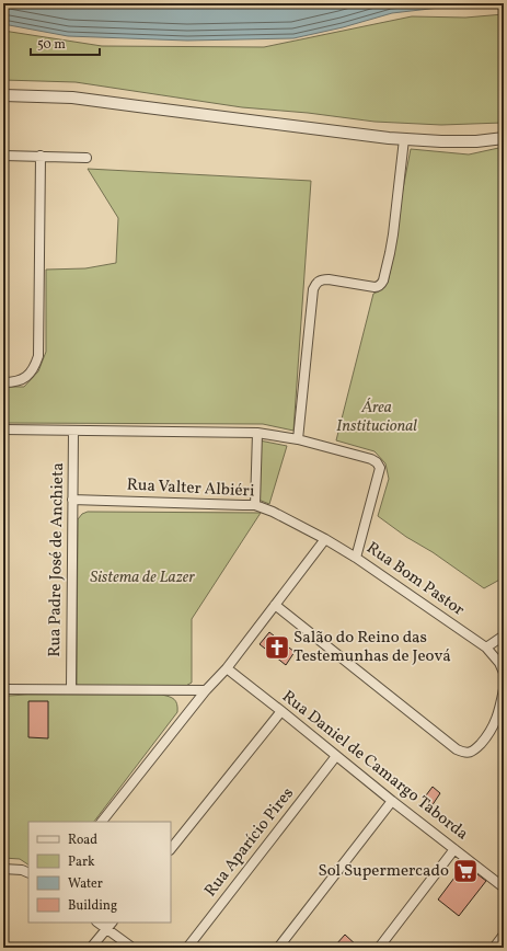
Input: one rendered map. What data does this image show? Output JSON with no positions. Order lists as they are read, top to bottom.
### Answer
{
  "streets": {
    "street": [
      "Rua Valter Albiéri",
      "Rua Padre José de Anchieta",
      "Rua Bom Pastor",
      "Rua Daniel de Camargo Taborda",
      "Rua Aparício Pires"
    ]
  },
  "crossings": [
    ["Rua Valter Albiéri", "Rua Padre José de Anchieta"],
    ["Rua Valter Albiéri", "Rua Bom Pastor"],
    ["Rua Daniel de Camargo Taborda", "Rua Aparício Pires"]
  ],
  "parks": ["Área Institucional", "Sistema de Lazer"],
  "places": {
    "church": ["Salão do Reino das Testemunhas de Jeová"],
    "supermarket": ["Sol Supermercado"]
  },
  "legend": [
    "Road",
    "Park",
    "Water",
    "Building"
  ],
  "scale_bar": "50 m"
}
